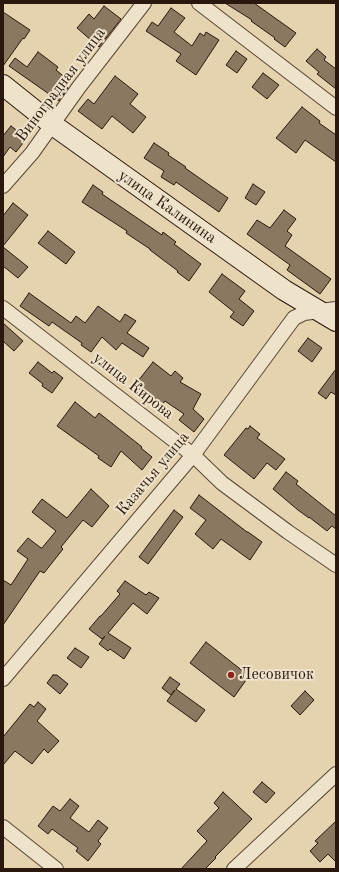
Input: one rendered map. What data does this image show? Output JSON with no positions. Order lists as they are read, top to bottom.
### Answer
{
  "streets": {
    "street": [
      "Виноградная улица",
      "улица Калинина",
      "улица Кирова",
      "Казачья улица"
    ]
  },
  "crossings": [
    ["Виноградная улица", "улица Калинина"],
    ["улица Калинина", "Казачья улица"],
    ["улица Кирова", "Казачья улица"]
  ],
  "places": ["Лесовичок"]
}
